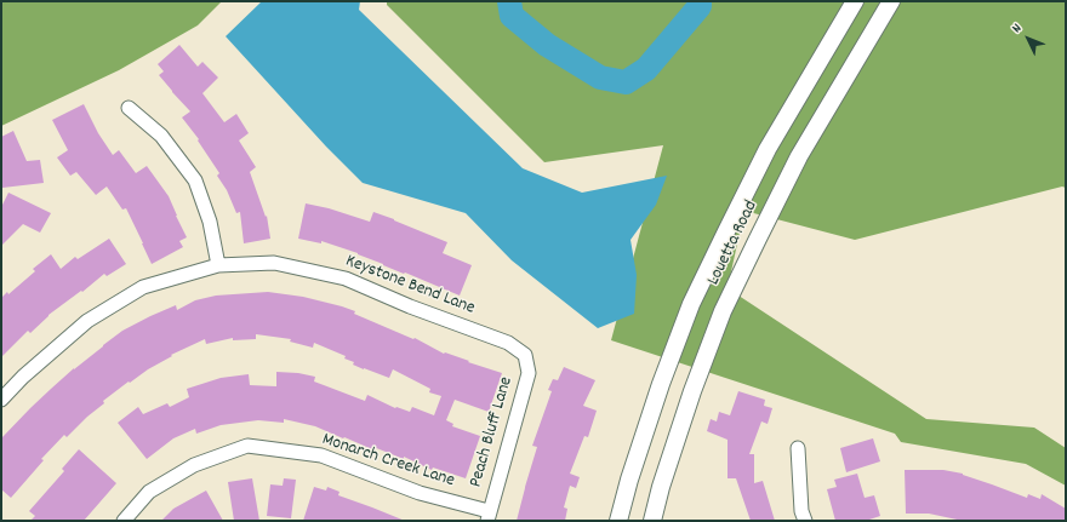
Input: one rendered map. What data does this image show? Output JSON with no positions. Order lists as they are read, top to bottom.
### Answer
{
  "streets": {
    "main road": ["Louetta Road"],
    "street": ["Keystone Bend Lane", "Peach Bluff Lane", "Monarch Creek Lane"]
  },
  "crossings": [
    ["Keystone Bend Lane", "Peach Bluff Lane"],
    ["Peach Bluff Lane", "Monarch Creek Lane"]
  ],
  "north": "top left"
}
